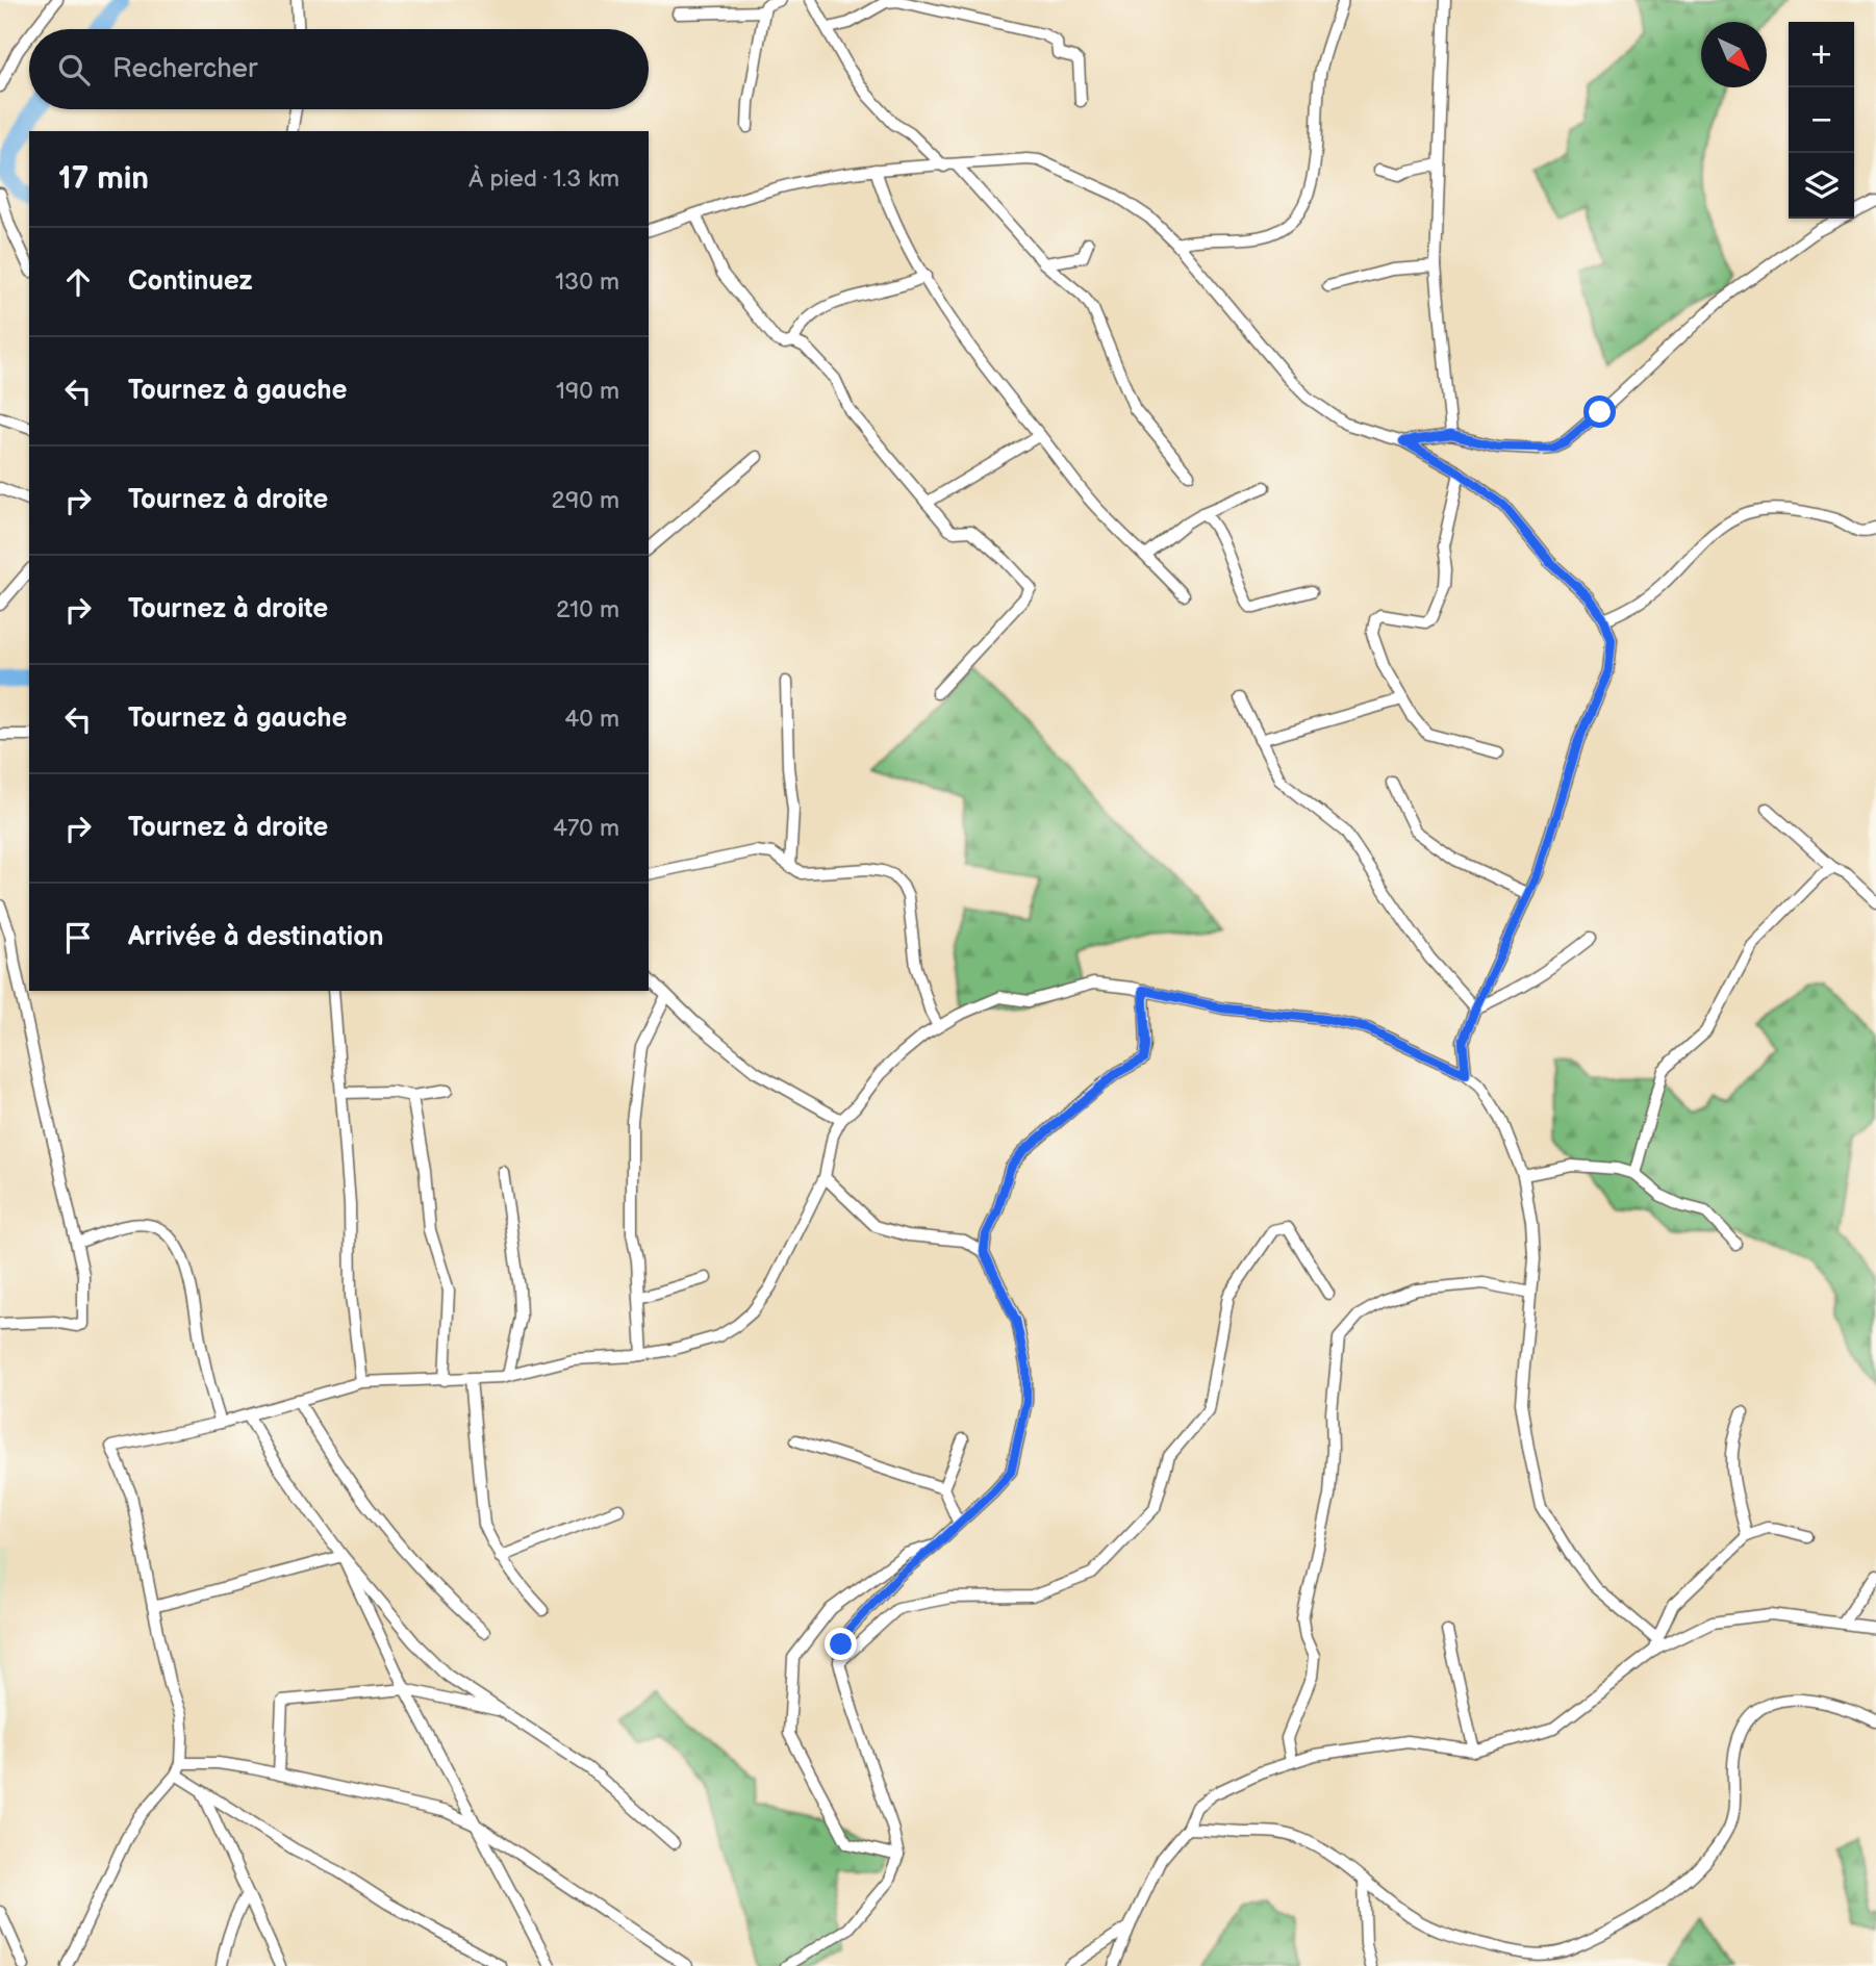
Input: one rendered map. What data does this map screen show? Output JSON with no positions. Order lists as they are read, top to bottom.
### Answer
{
  "north": "bottom right",
  "page": {
    "map_buttons": ["+", "−"],
    "search": "Rechercher",
    "heading": ["17 min", "À pied · 1.3 km"],
    "list": [
      ["Continuez", "130 m"],
      ["Tournez à gauche", "190 m"],
      ["Tournez à droite", "290 m"],
      ["Tournez à droite", "210 m"],
      ["Tournez à gauche", "40 m"],
      ["Tournez à droite", "470 m"],
      "Arrivée à destination"
    ]
  }
}
